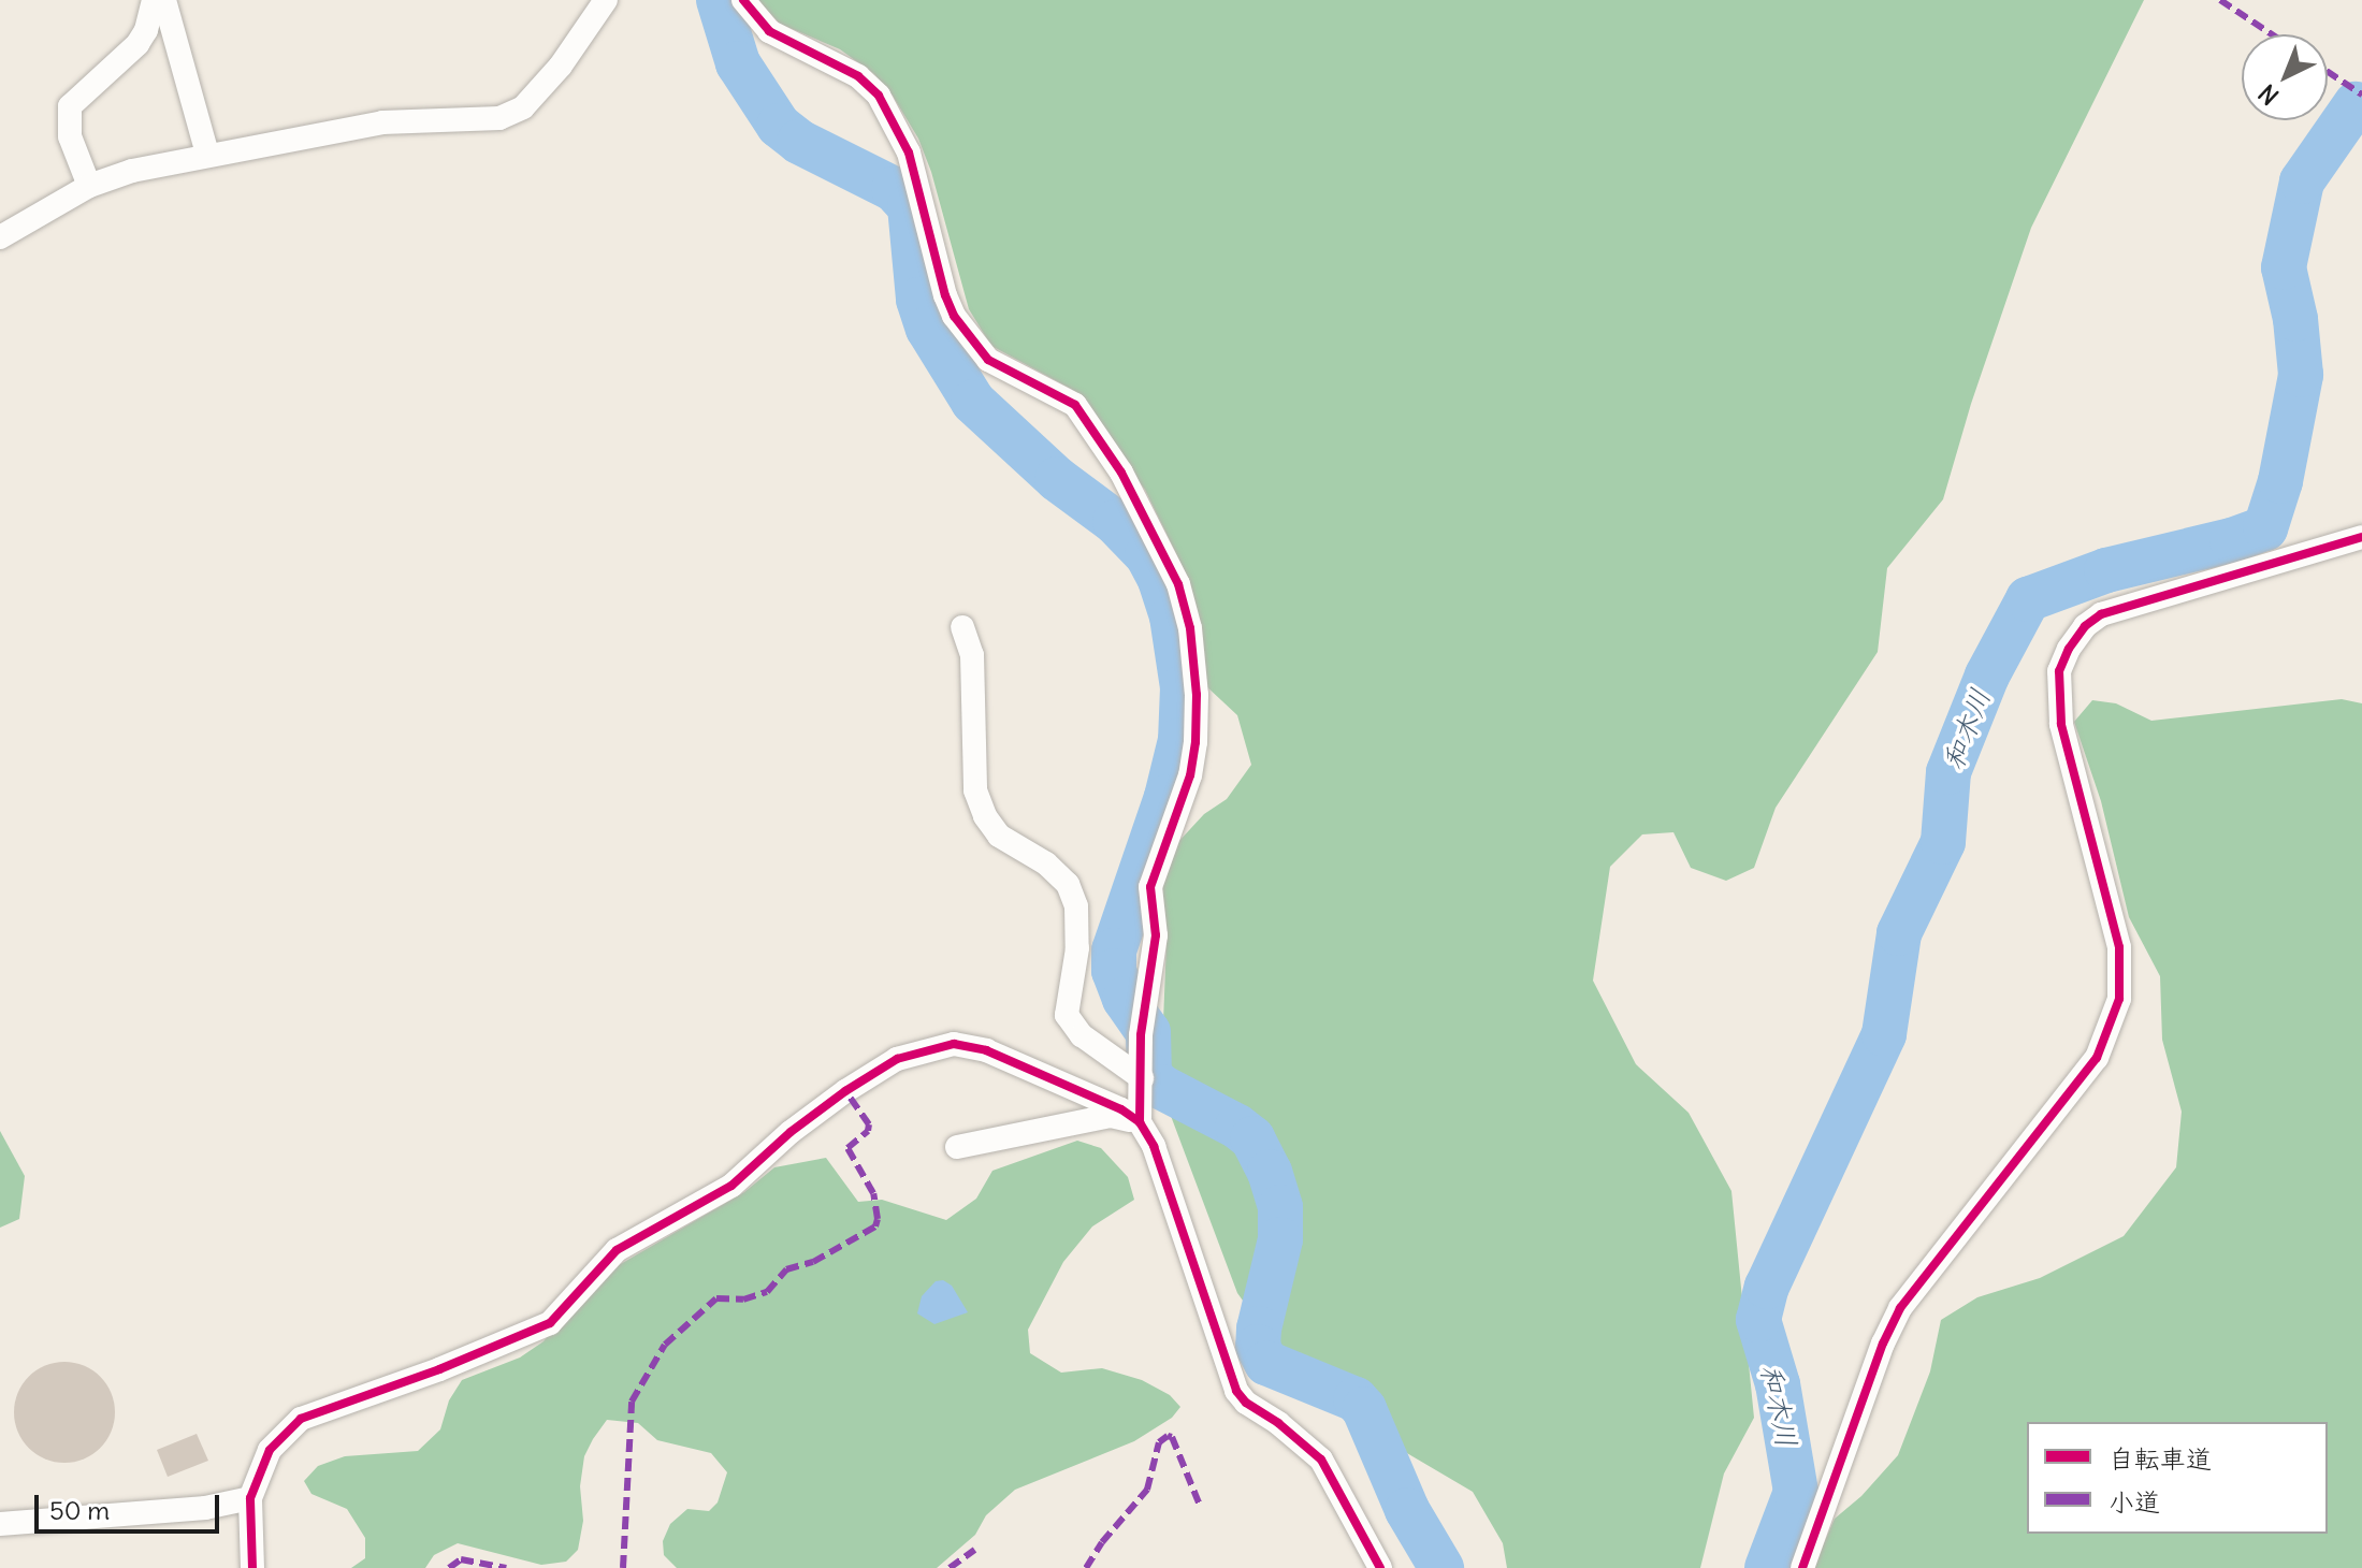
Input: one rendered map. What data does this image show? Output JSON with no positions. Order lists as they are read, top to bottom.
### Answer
{
  "water": ["和木川"],
  "legend": ["自転車道", "小道"],
  "scale_bar": "50 m",
  "north": "bottom left"
}
